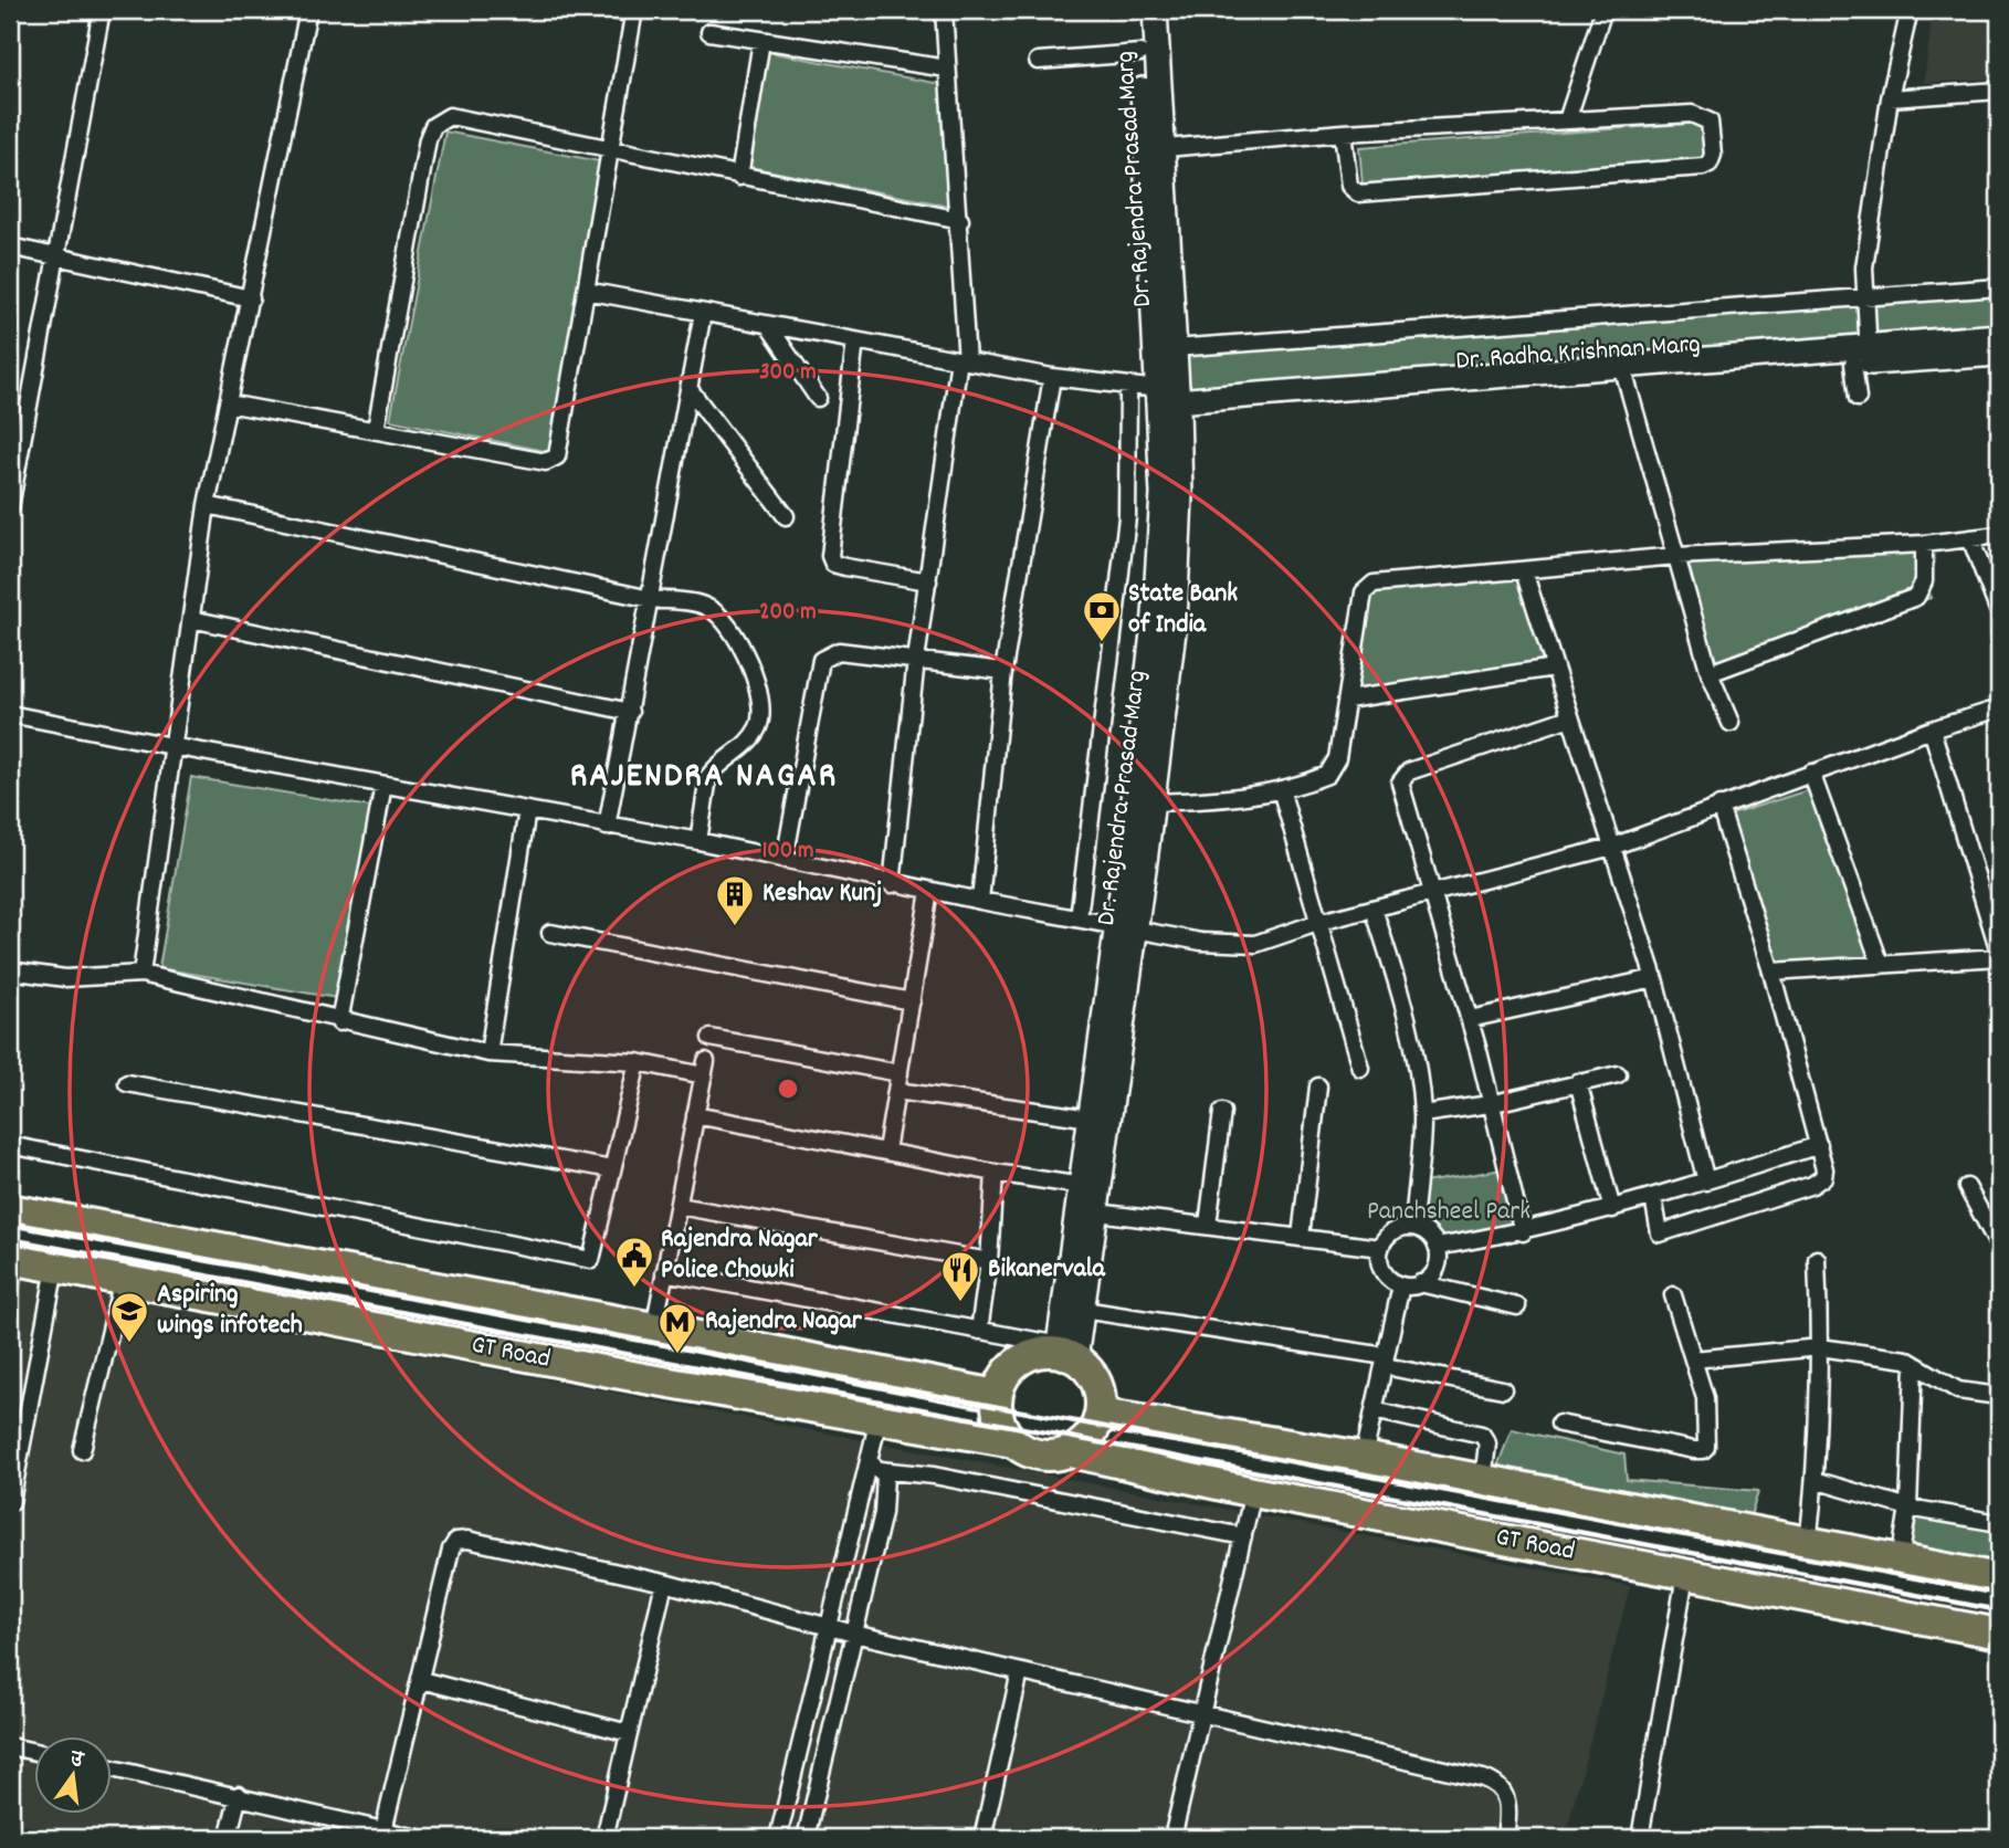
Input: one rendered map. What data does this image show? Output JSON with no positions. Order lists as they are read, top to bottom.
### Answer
{
  "streets": {
    "highway": ["GT Road"],
    "main road": ["Dr. Rajendra Prasad Marg", "Dr. Radha Krishnan Marg"]
  },
  "crossings": [
    ["Dr. Rajendra Prasad Marg", "Dr. Radha Krishnan Marg"],
    ["Dr. Rajendra Prasad Marg", "GT Road"]
  ],
  "districts": ["RAJENDRA NAGAR"],
  "parks": ["Panchsheel Park"],
  "places": {
    "bank": ["State Bank of India"],
    "building": ["Keshav Kunj"],
    "public building": ["Rajendra Nagar Police Chowki"],
    "restaurant": ["Bikanervala"],
    "school or university": ["Aspiring wings infotech"],
    "metro station": ["Rajendra Nagar"]
  },
  "north": "top",
  "rings": ["300 m", "200 m", "100 m"]
}
